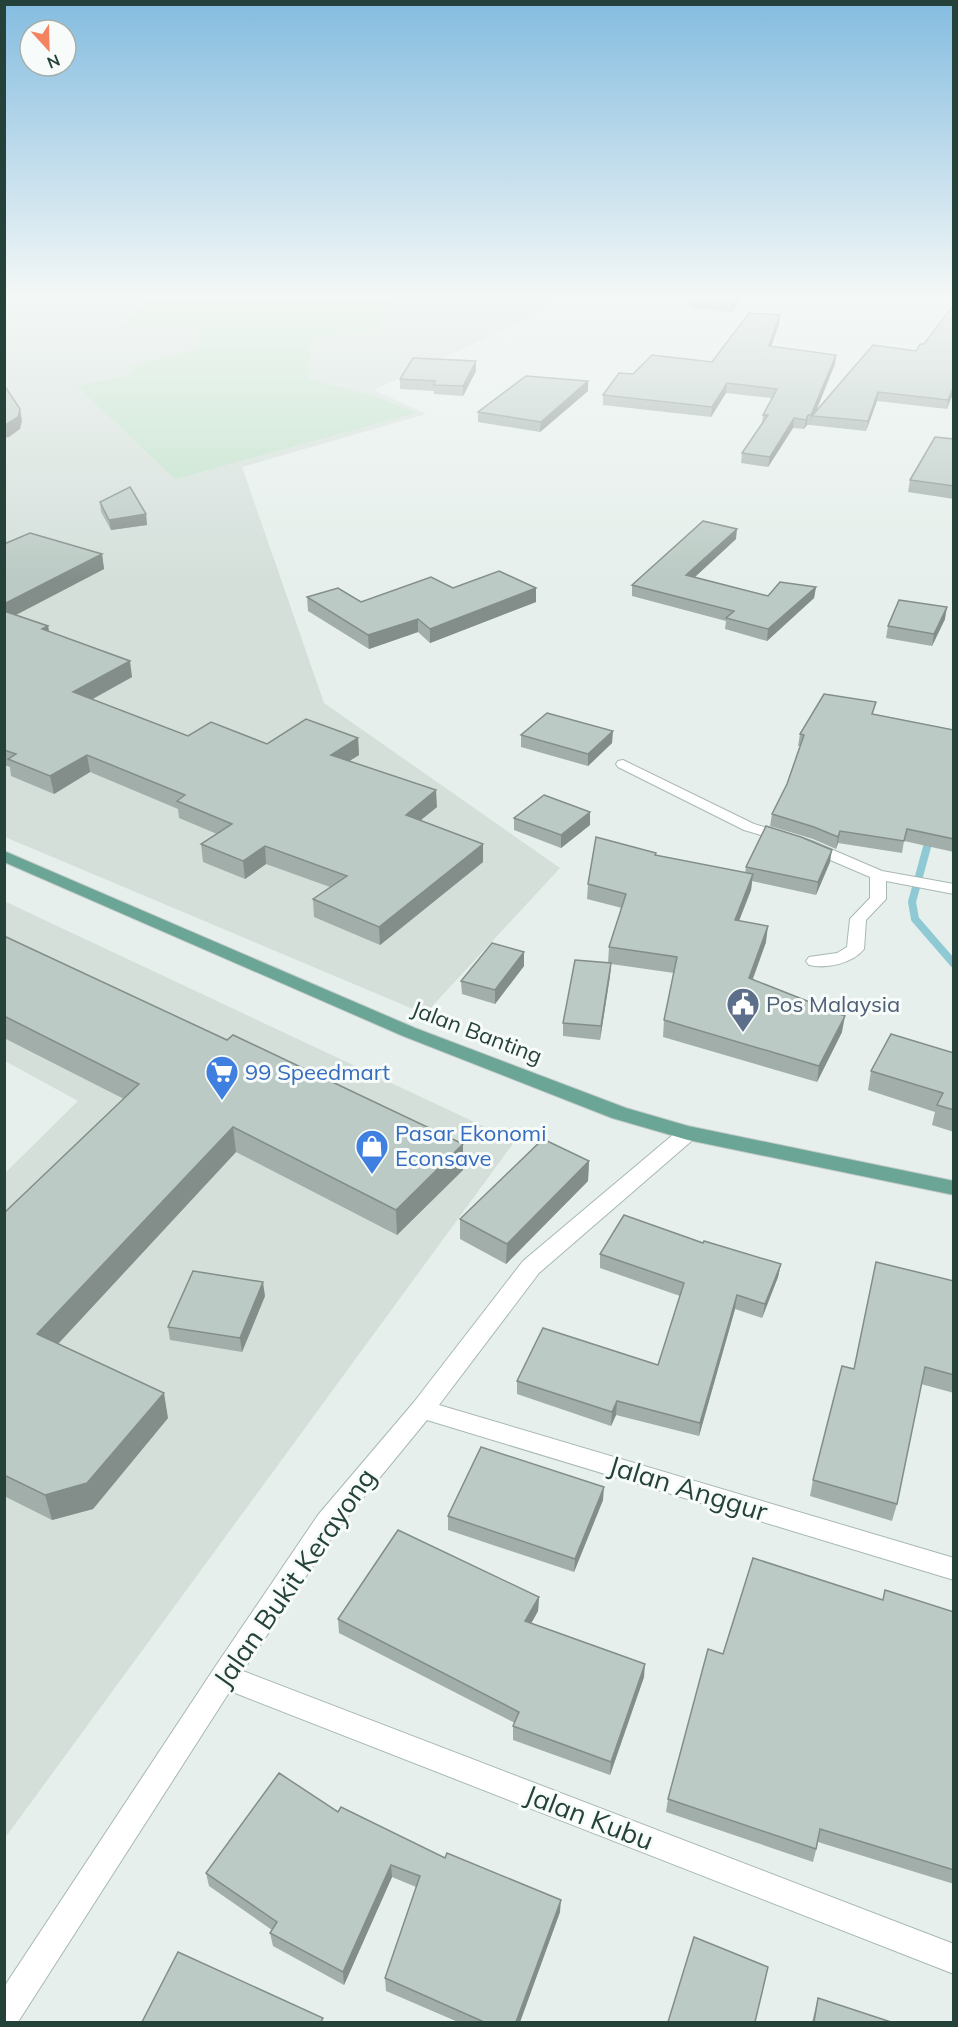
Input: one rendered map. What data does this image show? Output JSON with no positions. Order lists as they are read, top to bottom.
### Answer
{
  "streets": {
    "main road": ["Jalan Banting"],
    "street": ["Jalan Anggur", "Jalan Bukit Kerayong", "Jalan Kubu"]
  },
  "crossings": [
    ["Jalan Banting", "Jalan Bukit Kerayong"],
    ["Jalan Anggur", "Jalan Bukit Kerayong"],
    ["Jalan Bukit Kerayong", "Jalan Kubu"]
  ],
  "places": {
    "public building": ["Pos Malaysia"],
    "supermarket": ["99 Speedmart"],
    "shop": ["Pasar Ekonomi Econsave"]
  },
  "north": "bottom"
}
